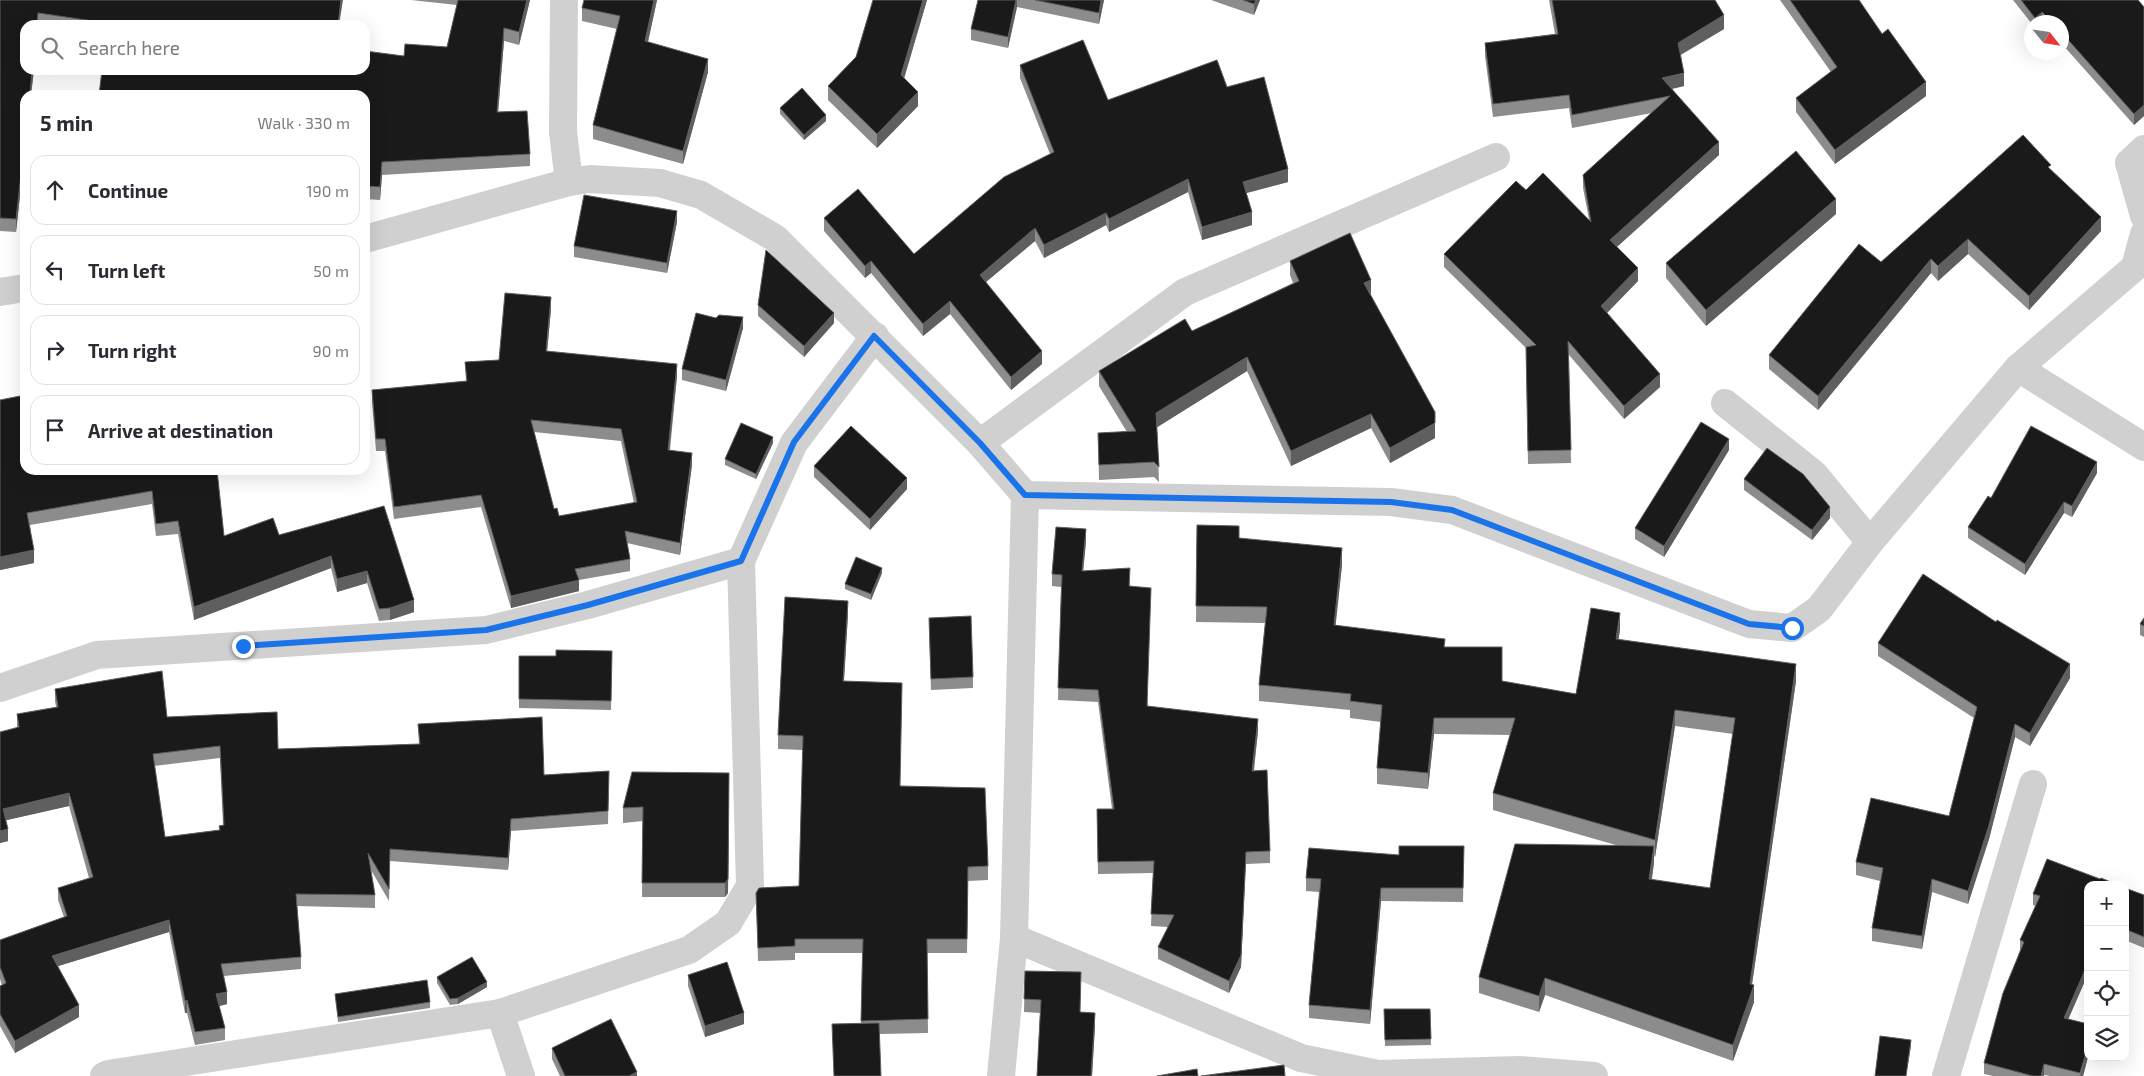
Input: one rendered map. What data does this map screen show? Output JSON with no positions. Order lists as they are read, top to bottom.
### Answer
{
  "north": "bottom right",
  "page": {
    "search": "Search here",
    "heading": ["5 min", "Walk · 330 m"],
    "list": [
      ["Continue", "190 m"],
      ["Turn left", "50 m"],
      ["Turn right", "90 m"],
      "Arrive at destination"
    ],
    "map_buttons": ["+", "−"]
  }
}
